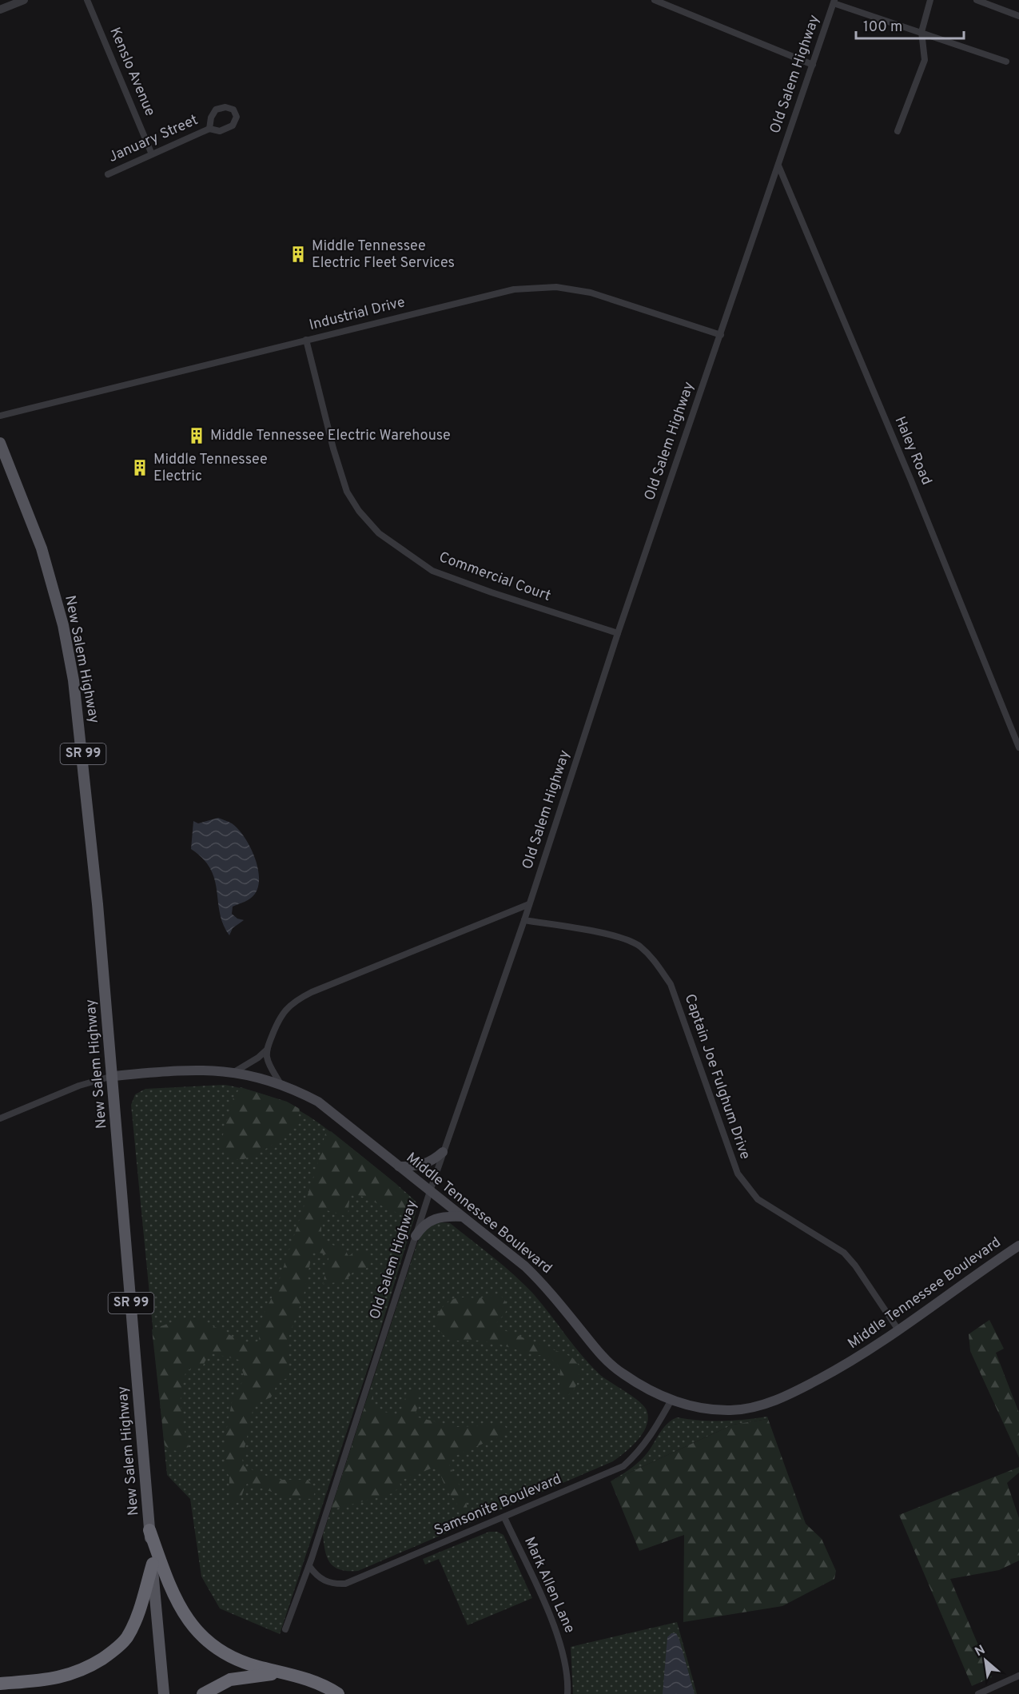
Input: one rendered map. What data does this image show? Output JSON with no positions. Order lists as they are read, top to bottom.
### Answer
{
  "streets": {
    "main road": ["New Salem Highway", "SR 99", "Middle Tennessee Boulevard"],
    "street": [
      "Kenslo Avenue",
      "Old Salem Highway",
      "January Street",
      "Industrial Drive",
      "Haley Road",
      "Commercial Court",
      "Captain Joe Fulghum Drive",
      "Samsonite Boulevard",
      "Mark Allen Lane"
    ]
  },
  "crossings": [
    ["Kenslo Avenue", "January Street"],
    ["Old Salem Highway", "Industrial Drive"],
    ["Old Salem Highway", "Haley Road"],
    ["Old Salem Highway", "Commercial Court"],
    ["Old Salem Highway", "Captain Joe Fulghum Drive"],
    ["Old Salem Highway", "Middle Tennessee Boulevard"],
    ["Old Salem Highway", "Samsonite Boulevard"],
    ["Industrial Drive", "Commercial Court"],
    ["New Salem Highway", "Middle Tennessee Boulevard"],
    ["Captain Joe Fulghum Drive", "Middle Tennessee Boulevard"],
    ["Middle Tennessee Boulevard", "Samsonite Boulevard"],
    ["Samsonite Boulevard", "Mark Allen Lane"]
  ],
  "places": {
    "building": ["Middle Tennessee Electric Fleet Services", "Middle Tennessee Electric Warehouse", "Middle Tennessee Electric"]
  },
  "scale_bar": "100 m",
  "north": "top left"
}
